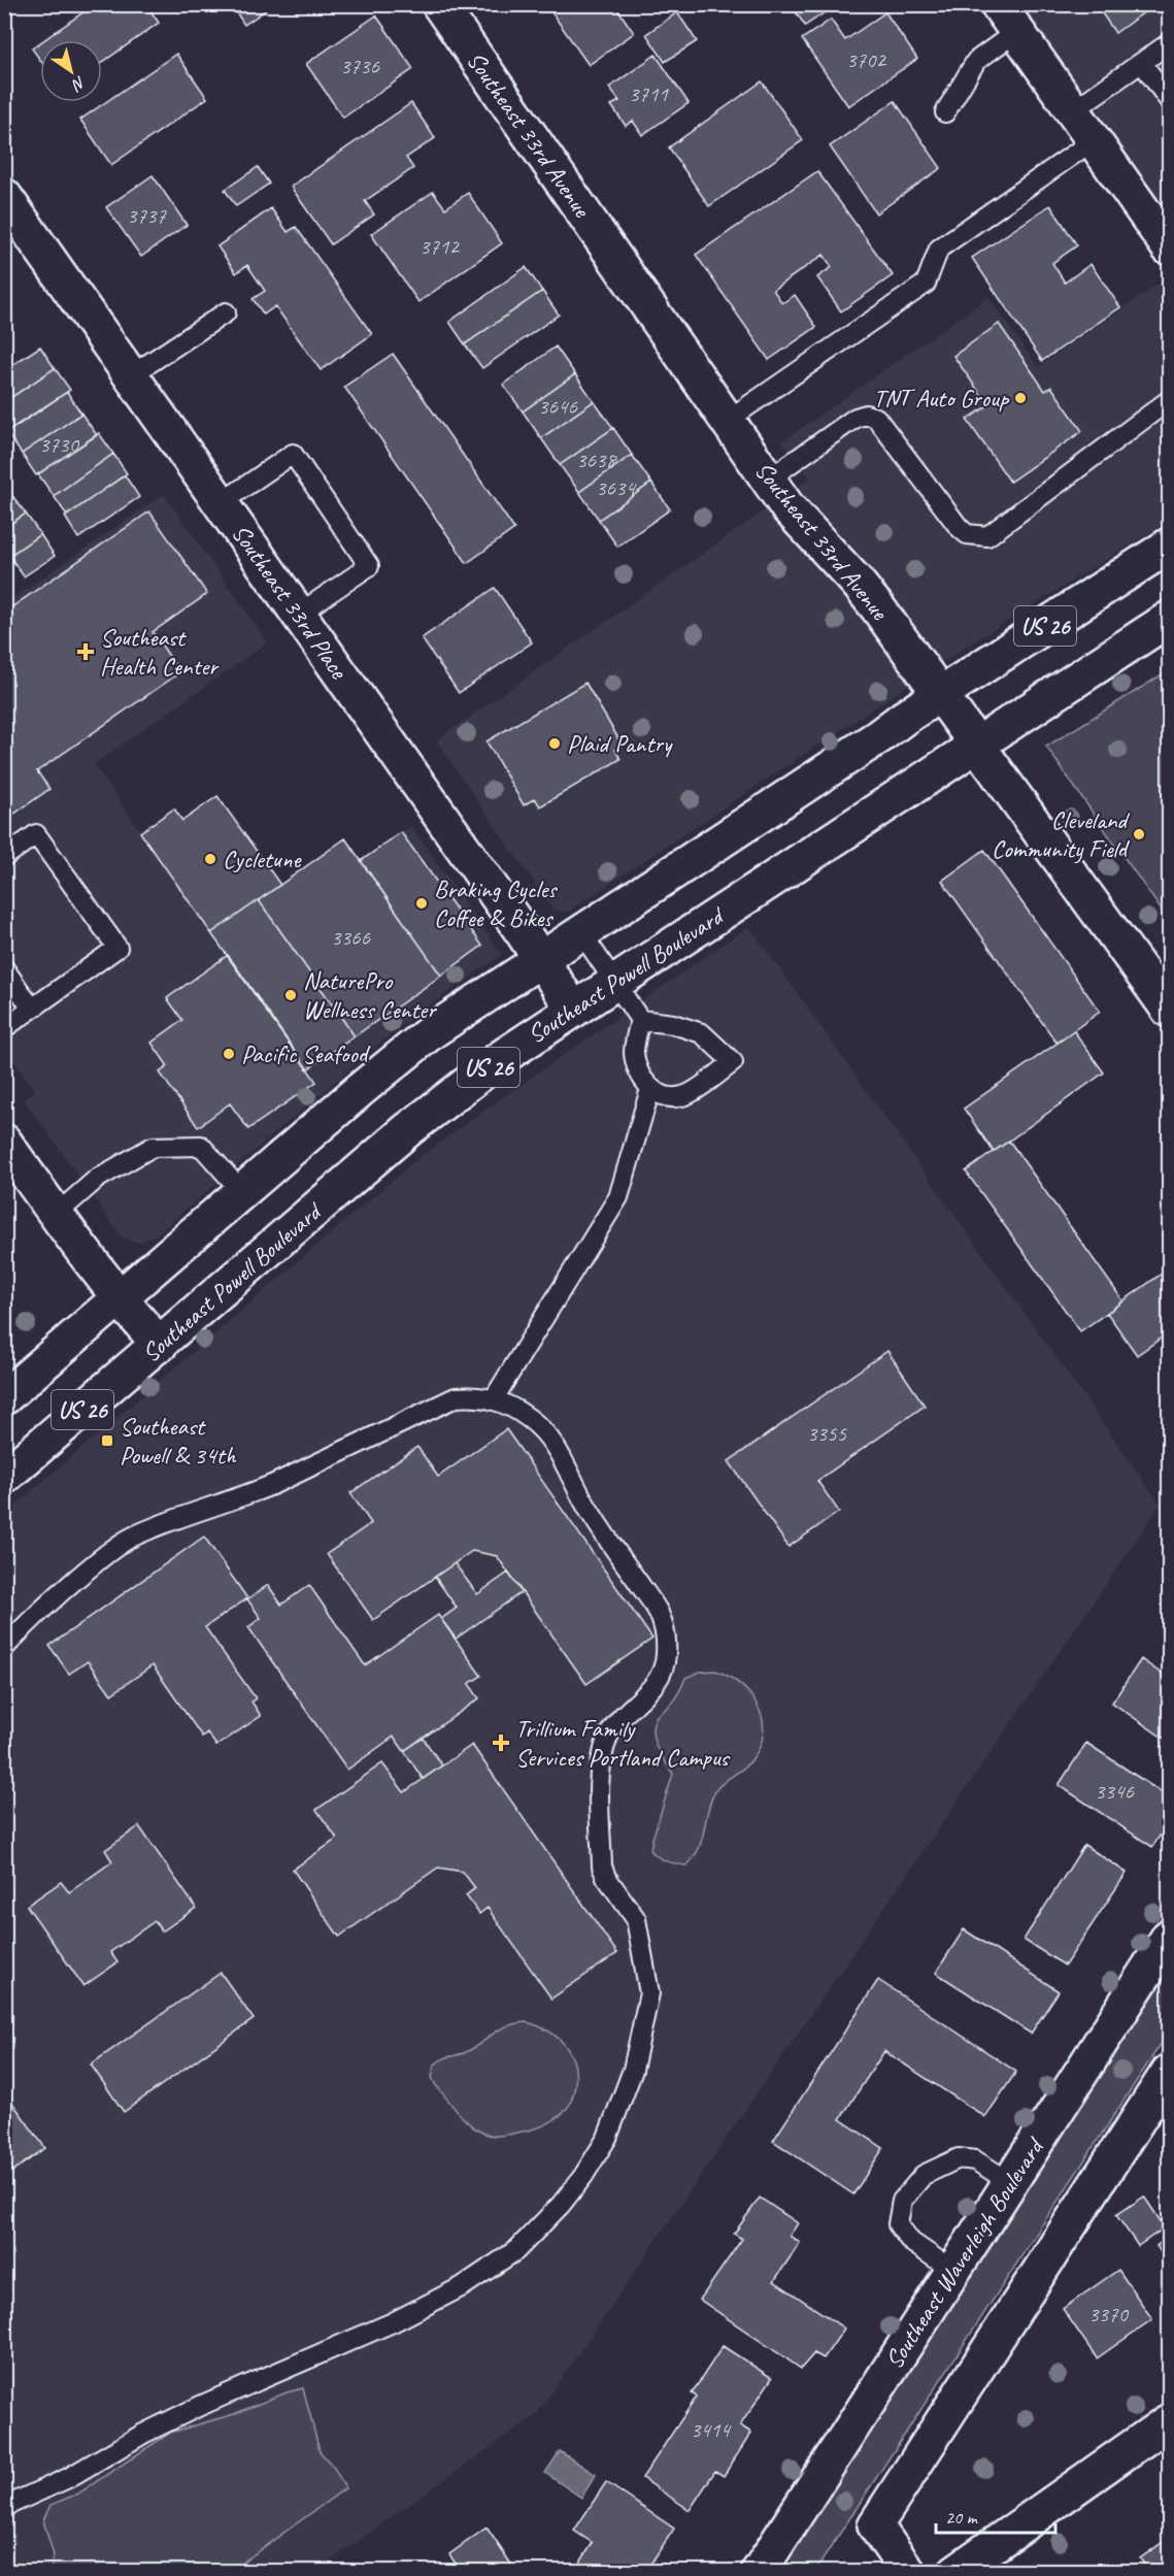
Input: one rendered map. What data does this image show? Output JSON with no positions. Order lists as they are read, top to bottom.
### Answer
{
  "streets": {
    "street": [
      "Southeast 33rd Avenue",
      "Southeast 33rd Place",
      "US 26",
      "Southeast Powell Boulevard",
      "Southeast Waverleigh Boulevard"
    ]
  },
  "crossings": [
    ["Southeast 33rd Avenue", "US 26"],
    ["Southeast 33rd Avenue", "Southeast Powell Boulevard"],
    ["Southeast 33rd Place", "US 26"],
    ["Southeast 33rd Place", "Southeast Powell Boulevard"]
  ],
  "places": {
    "other": [
      "TNT Auto Group",
      "Plaid Pantry",
      "Cleveland Community Field",
      "Cycletune",
      "Braking Cycles Coffee & Bikes",
      "NaturePro Wellness Center",
      "Pacific Seafood"
    ],
    "health": ["Southeast Health Center", "Trillium Family Services Portland Campus"],
    "transit": ["Southeast Powell & 34th"]
  },
  "house_numbers": [
    "3702",
    "3736",
    "3711",
    "3737",
    "3712",
    "3646",
    "3730",
    "3638",
    "3634",
    "3366",
    "3355",
    "3346",
    "3370",
    "3414"
  ],
  "scale_bar": "20 m",
  "north": "bottom right"
}
